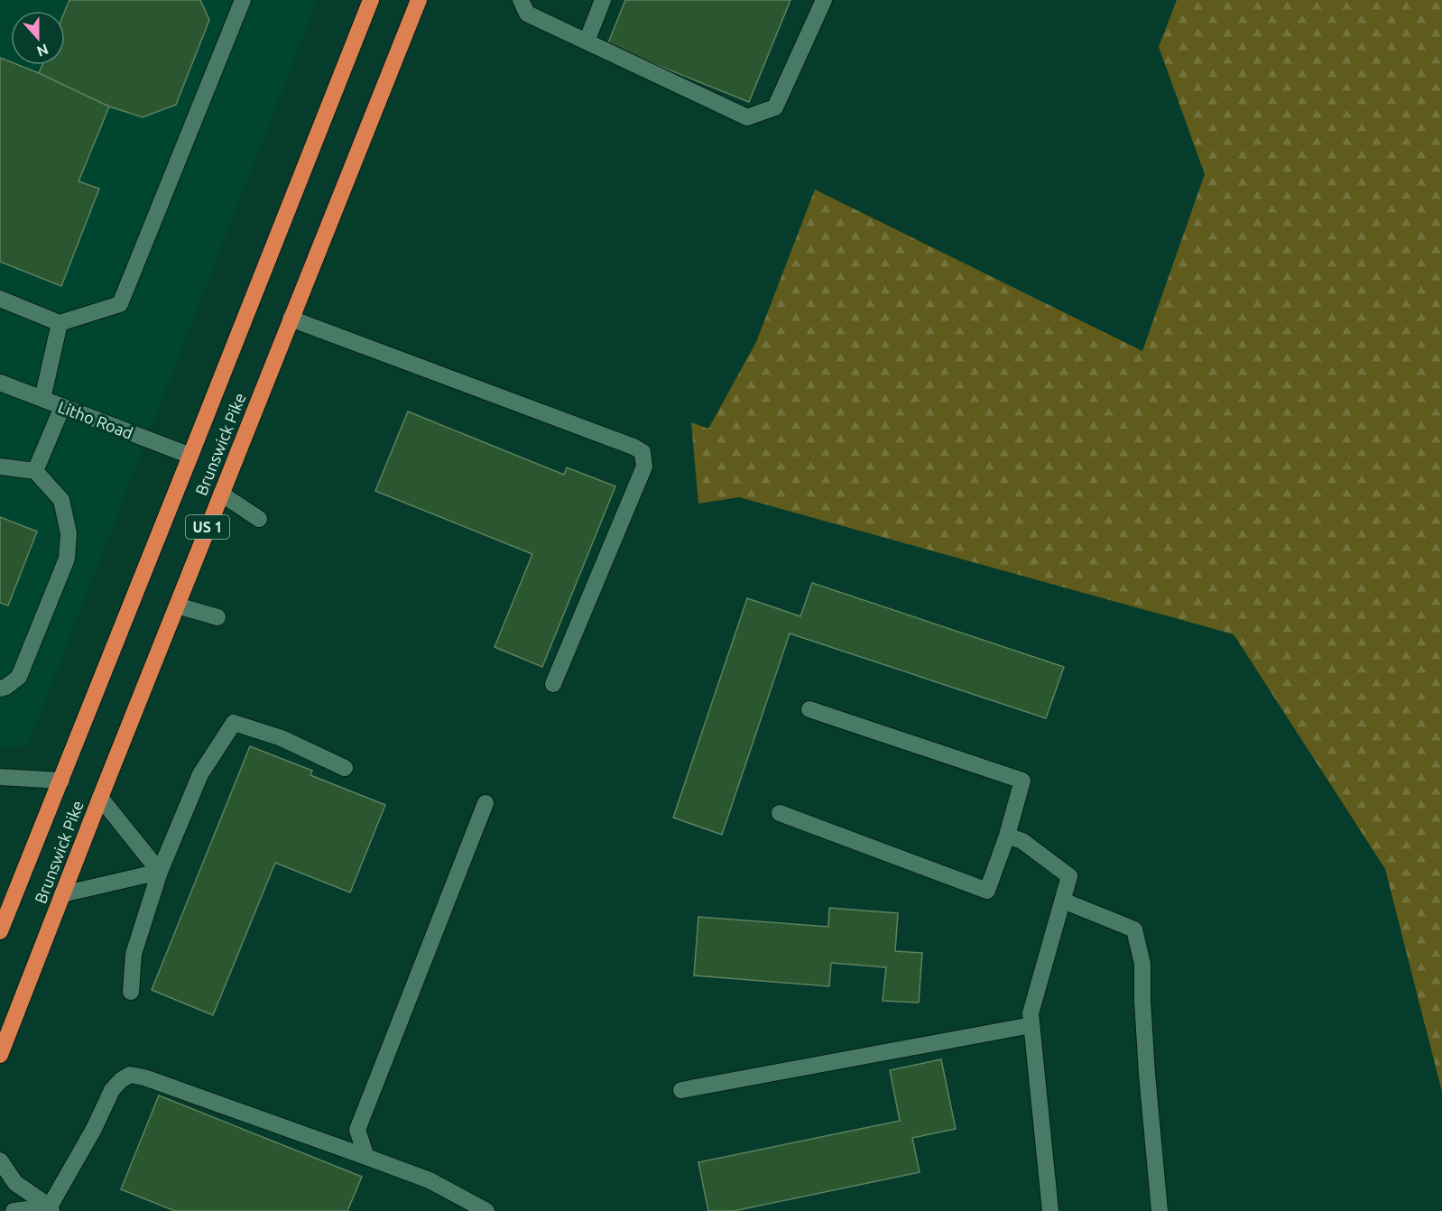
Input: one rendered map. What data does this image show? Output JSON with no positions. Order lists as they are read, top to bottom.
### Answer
{
  "streets": {
    "highway": ["Brunswick Pike", "US 1"],
    "street": ["Litho Road"]
  },
  "crossings": [
    ["Litho Road", "Brunswick Pike"]
  ],
  "north": "bottom"
}
